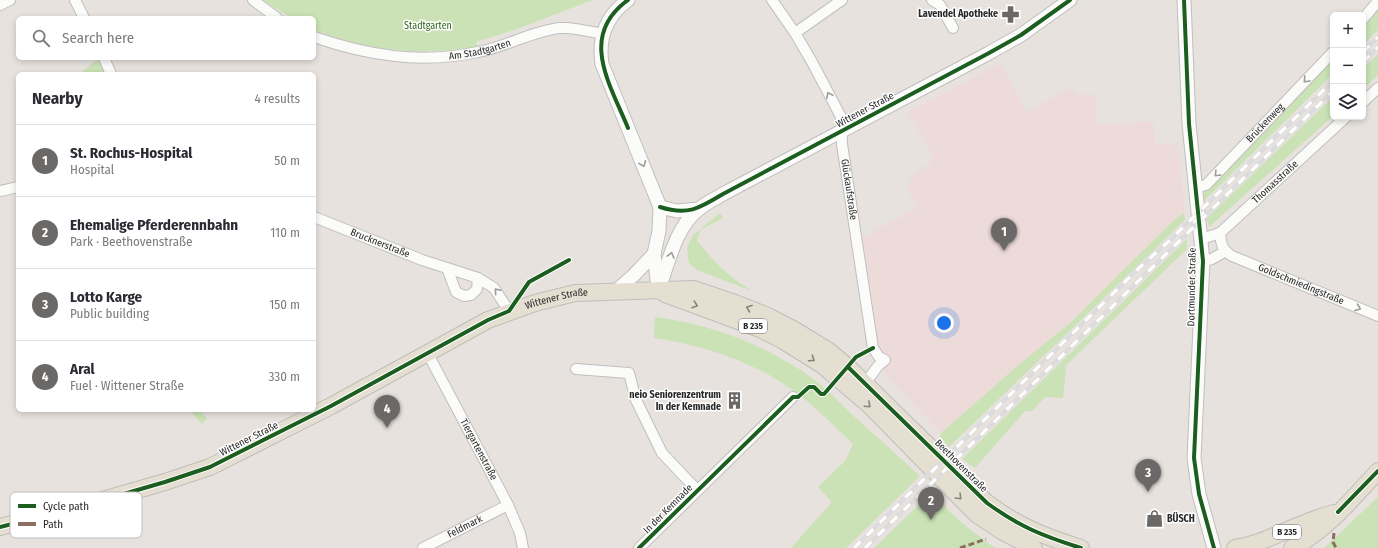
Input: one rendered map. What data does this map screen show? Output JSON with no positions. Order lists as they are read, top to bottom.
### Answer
{
  "streets": {
    "main road": ["Wittener Straße", "B 235", "Beethovenstraße"],
    "street": [
      "Am Stadtgarten",
      "Brückenweg",
      "Thomasstraße",
      "Glückaufstraße",
      "Brucknerstraße",
      "Goldschmiedingstraße",
      "Dortmunder Straße",
      "Tiergartenstraße",
      "In der Kemnade",
      "Feldmark"
    ]
  },
  "crossings": [
    ["Wittener Straße", "Glückaufstraße"],
    ["Wittener Straße", "Brucknerstraße"],
    ["Wittener Straße", "B 235"],
    ["Wittener Straße", "Tiergartenstraße"],
    ["Wittener Straße", "Beethovenstraße"],
    ["Brückenweg", "Dortmunder Straße"],
    ["Thomasstraße", "Dortmunder Straße"],
    ["Glückaufstraße", "Beethovenstraße"],
    ["B 235", "Beethovenstraße"],
    ["Tiergartenstraße", "Feldmark"]
  ],
  "one_way": ["Brückenweg", "Goldschmiedingstraße"],
  "parks": ["Stadtgarten"],
  "places": {
    "pharmacy": ["Lavendel Apotheke"],
    "building": ["neio Seniorenzentrum In der Kemnade"],
    "shop": ["BÜSCH"]
  },
  "legend": ["Cycle path", "Path"],
  "page": {
    "map_buttons": ["+", "−"],
    "search": "Search here",
    "heading": ["Nearby", "4 results"],
    "list": [
      {
        "mark": "1",
        "name": "St. Rochus-Hospital",
        "note": "Hospital",
        "value": "50 m"
      },
      {
        "mark": "2",
        "name": "Ehemalige Pferderennbahn",
        "note": "Park · Beethovenstraße",
        "value": "110 m"
      },
      {
        "mark": "3",
        "name": "Lotto Karge",
        "note": "Public building",
        "value": "150 m"
      },
      {
        "mark": "4",
        "name": "Aral",
        "note": "Fuel · Wittener Straße",
        "value": "330 m"
      }
    ],
    "pins": [
      "1",
      "4",
      "3",
      "2"
    ]
  }
}
